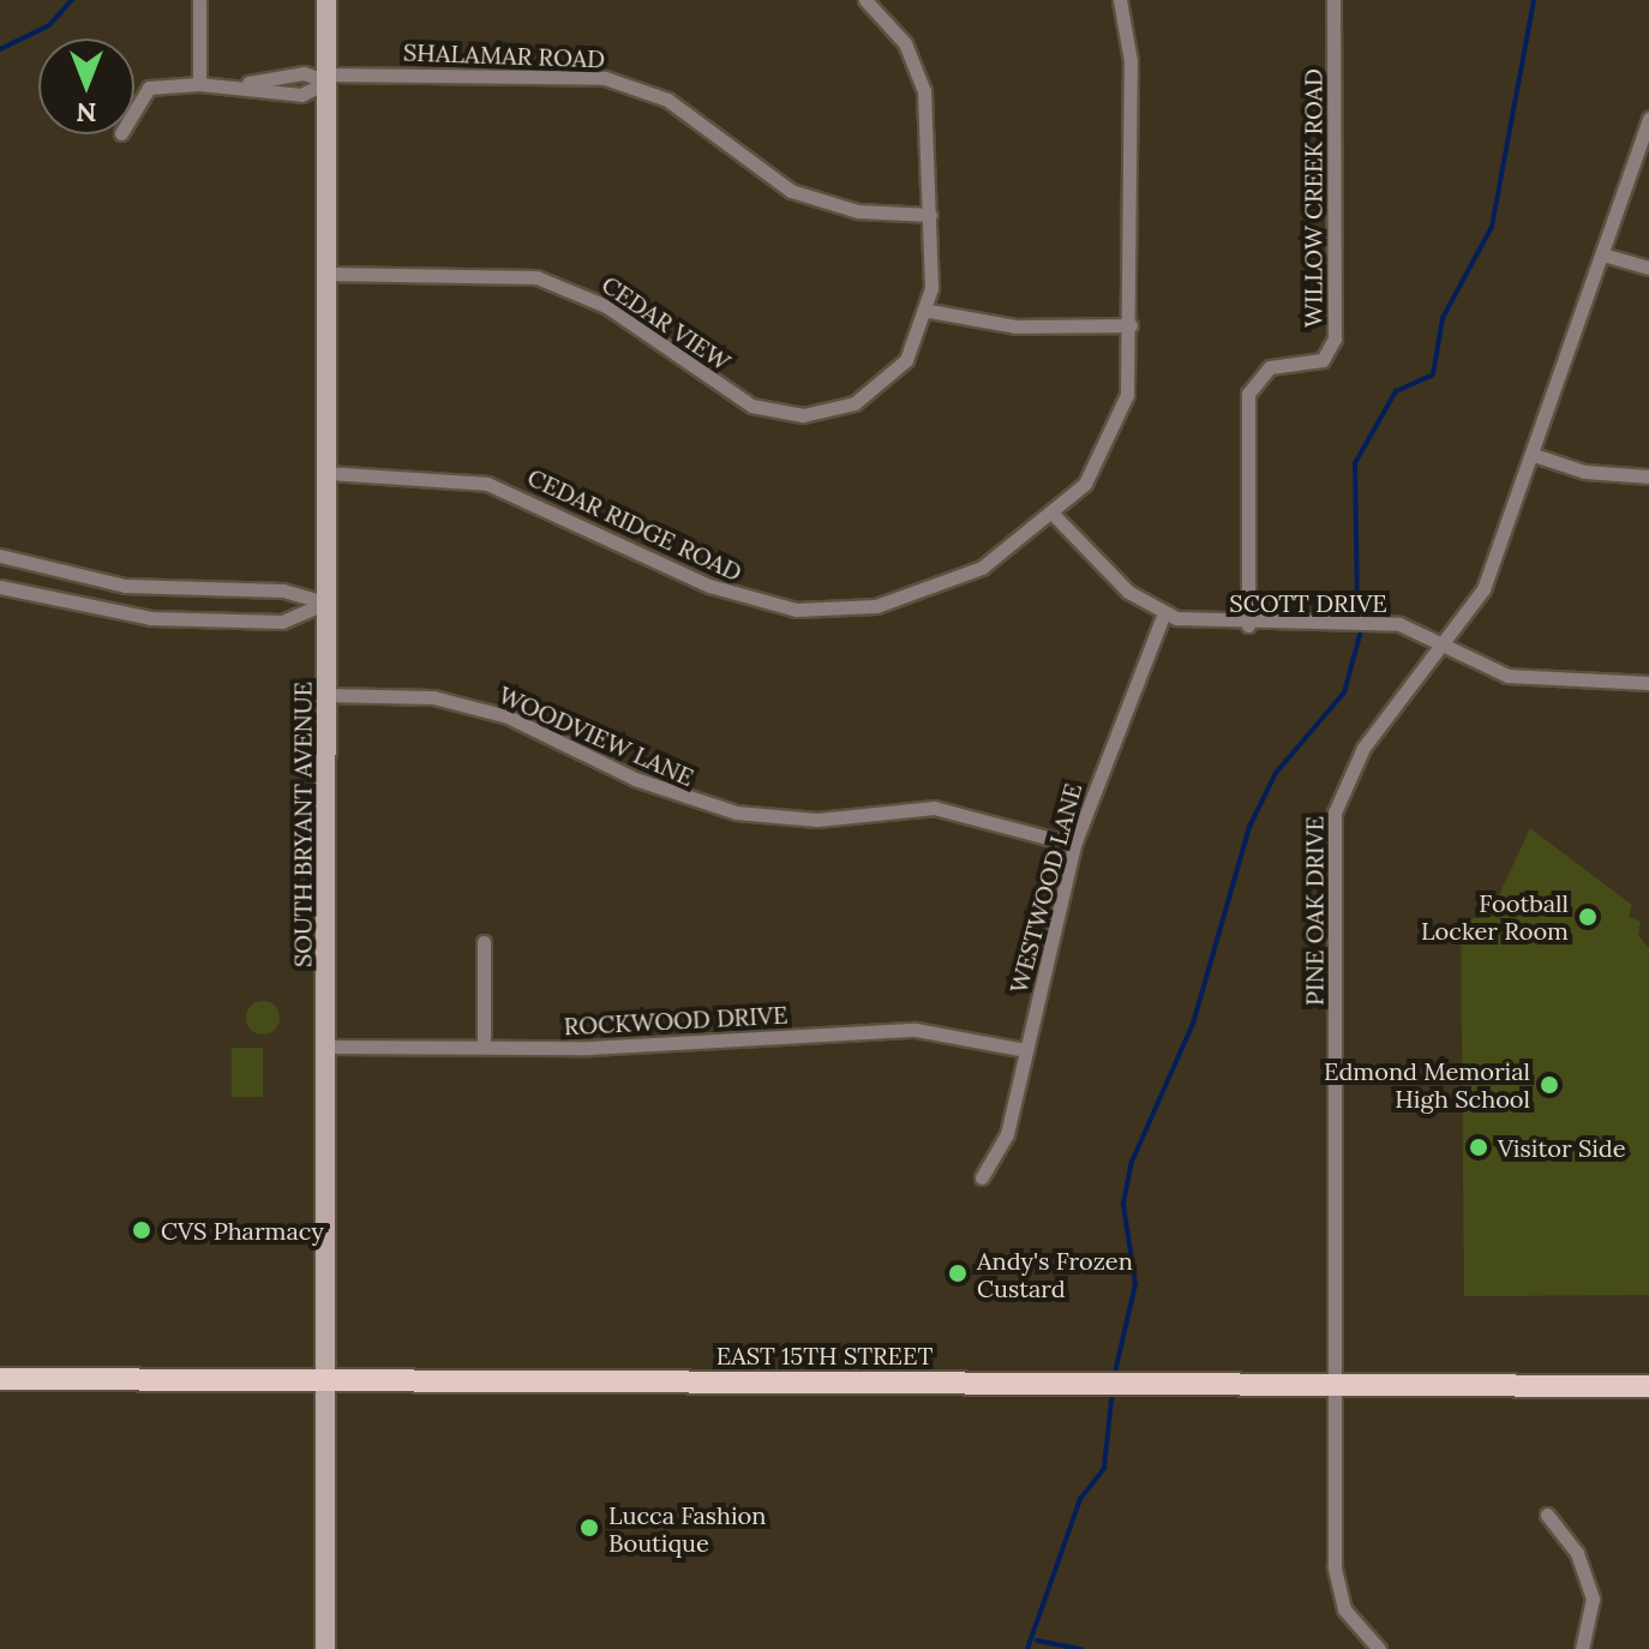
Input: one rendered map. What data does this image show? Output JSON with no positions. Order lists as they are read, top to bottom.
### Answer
{
  "streets": {
    "main road": ["EAST 15TH STREET"],
    "street": [
      "SHALAMAR ROAD",
      "WILLOW CREEK ROAD",
      "CEDAR VIEW",
      "CEDAR RIDGE ROAD",
      "SCOTT DRIVE",
      "WOODVIEW LANE",
      "SOUTH BRYANT AVENUE",
      "WESTWOOD LANE",
      "PINE OAK DRIVE",
      "ROCKWOOD DRIVE"
    ]
  },
  "crossings": [
    ["SHALAMAR ROAD", "SOUTH BRYANT AVENUE"],
    ["WILLOW CREEK ROAD", "SCOTT DRIVE"],
    ["CEDAR VIEW", "SOUTH BRYANT AVENUE"],
    ["CEDAR RIDGE ROAD", "SCOTT DRIVE"],
    ["CEDAR RIDGE ROAD", "SOUTH BRYANT AVENUE"],
    ["SCOTT DRIVE", "WESTWOOD LANE"],
    ["SCOTT DRIVE", "PINE OAK DRIVE"],
    ["WOODVIEW LANE", "SOUTH BRYANT AVENUE"],
    ["WOODVIEW LANE", "WESTWOOD LANE"],
    ["SOUTH BRYANT AVENUE", "ROCKWOOD DRIVE"],
    ["SOUTH BRYANT AVENUE", "EAST 15TH STREET"],
    ["WESTWOOD LANE", "ROCKWOOD DRIVE"],
    ["PINE OAK DRIVE", "EAST 15TH STREET"]
  ],
  "places": [
    "Football Locker Room",
    "Edmond Memorial High School",
    "Visitor Side",
    "CVS Pharmacy",
    "Andy's Frozen Custard",
    "Lucca Fashion Boutique"
  ],
  "north": "bottom"
}
